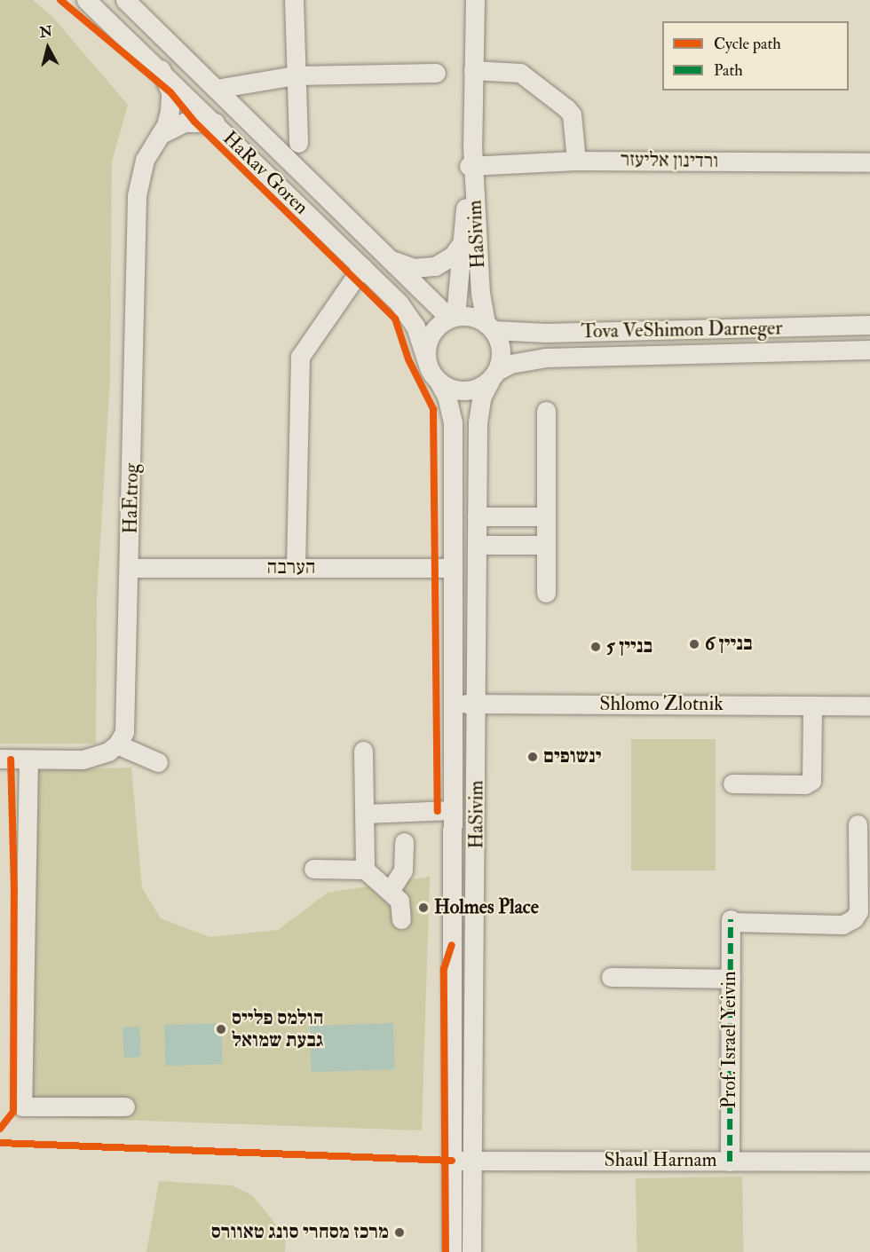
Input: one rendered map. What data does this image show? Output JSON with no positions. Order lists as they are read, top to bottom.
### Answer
{
  "streets": {
    "street": [
      "ורדינון אליעזר",
      "HaRav Goren",
      "HaSivim",
      "Tova VeShimon Darneger",
      "HaEtrog",
      "הערבה",
      "Shlomo Zlotnik",
      "Prof. Israel Yeivin",
      "Shaul Harnam"
    ]
  },
  "crossings": [
    ["ורדינון אליעזר", "HaSivim"],
    ["HaRav Goren", "HaSivim"],
    ["HaRav Goren", "Tova VeShimon Darneger"],
    ["HaRav Goren", "HaEtrog"],
    ["HaSivim", "Tova VeShimon Darneger"],
    ["HaSivim", "הערבה"],
    ["HaSivim", "Shlomo Zlotnik"],
    ["HaSivim", "Shaul Harnam"],
    ["HaEtrog", "הערבה"],
    ["Prof. Israel Yeivin", "Shaul Harnam"]
  ],
  "places": [
    "בניין 6",
    "בניין 5",
    "ינשופים",
    "Holmes Place",
    "הולמס פלייס גבעת שמואל",
    "מרכז מסחרי סונג טאוורס"
  ],
  "legend": ["Cycle path", "Path"],
  "north": "top"
}
